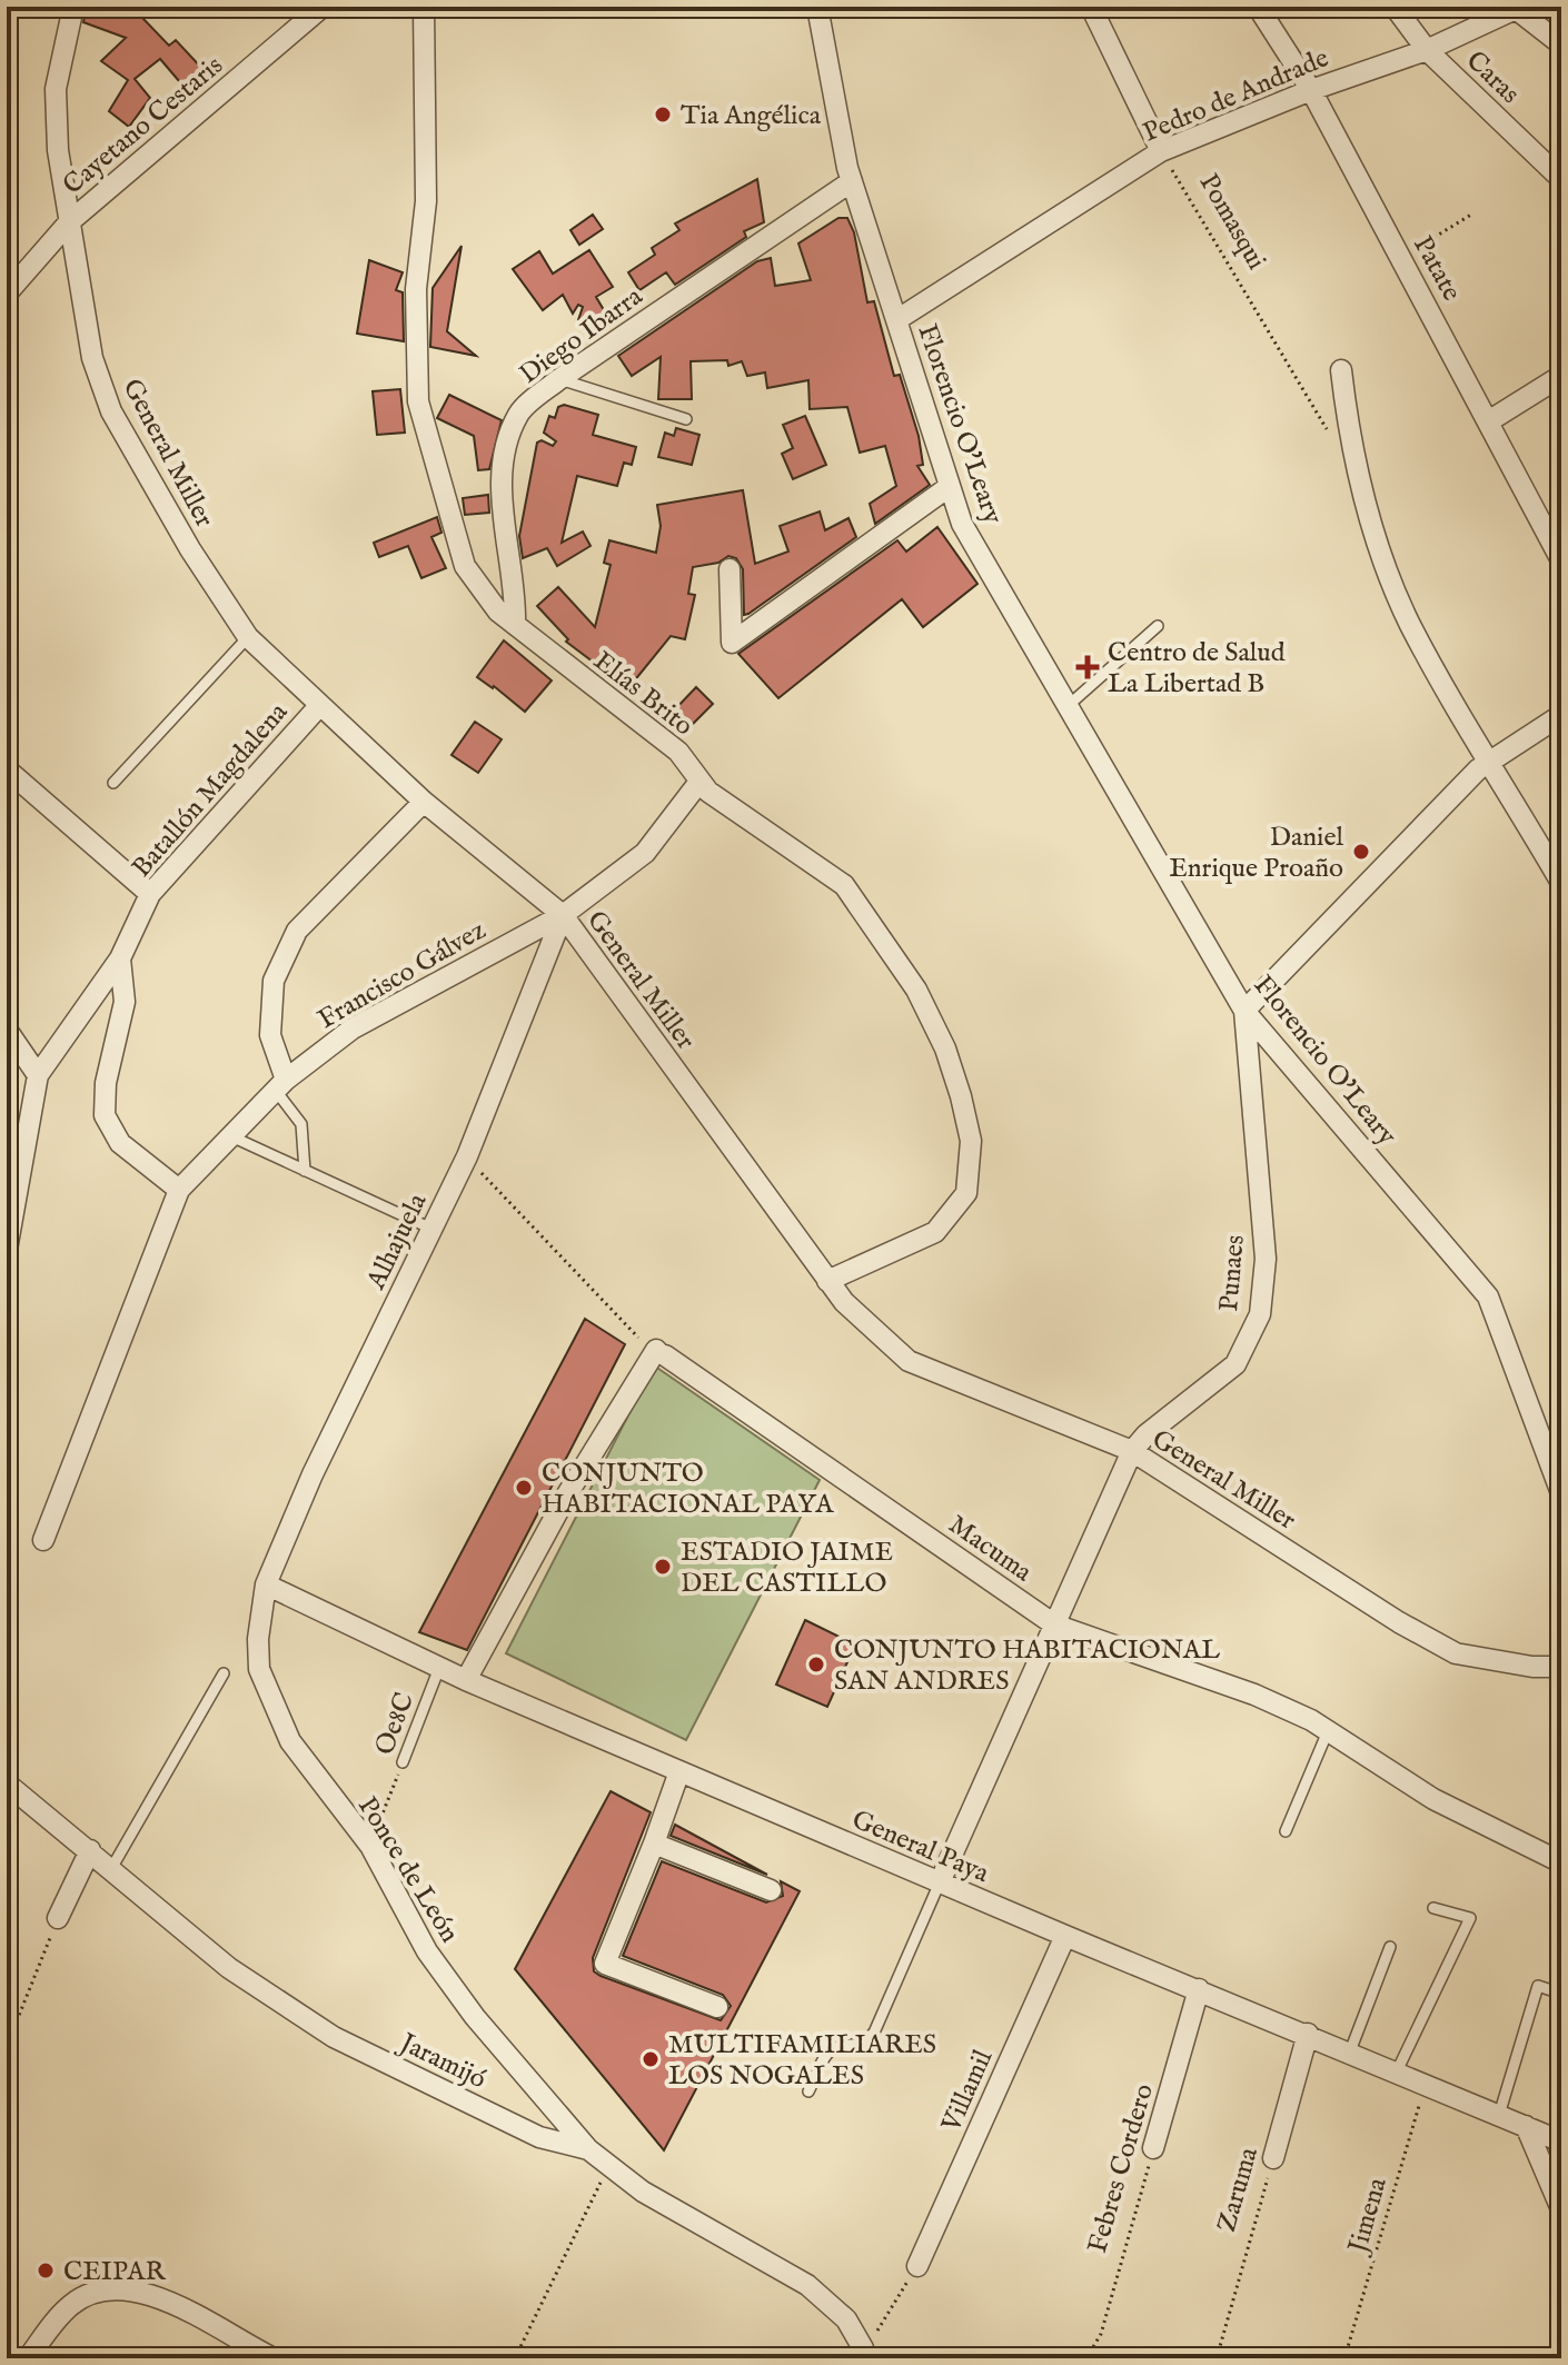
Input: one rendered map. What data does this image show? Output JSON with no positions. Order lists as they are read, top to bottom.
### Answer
{
  "streets": {
    "street": [
      "Caras",
      "Pedro de Andrade",
      "Cayetano Cestaris",
      "Patate",
      "Diego Ibarra",
      "Florencio O'Leary",
      "General Miller",
      "Elías Brito",
      "Batallón Magdalena",
      "Francisco Gálvez",
      "Alhajuela",
      "Punaes",
      "Macuma",
      "General Paya",
      "Ponce de León",
      "Jaramijó",
      "Villamil",
      "Febres Cordero",
      "Zaruma"
    ],
    "lane": ["Oe8C"],
    "path": ["Pomasqui", "Jimena"]
  },
  "crossings": [
    ["Caras", "Pedro de Andrade"],
    ["Pedro de Andrade", "Pomasqui"],
    ["Pedro de Andrade", "Patate"],
    ["Pedro de Andrade", "Florencio O'Leary"],
    ["Cayetano Cestaris", "General Miller"],
    ["Diego Ibarra", "Florencio O'Leary"],
    ["Diego Ibarra", "Elías Brito"],
    ["Florencio O'Leary", "Punaes"],
    ["General Miller", "Elías Brito"],
    ["General Miller", "Batallón Magdalena"],
    ["General Miller", "Francisco Gálvez"],
    ["General Miller", "Alhajuela"],
    ["General Miller", "Punaes"],
    ["Elías Brito", "Francisco Gálvez"],
    ["Francisco Gálvez", "Alhajuela"],
    ["Alhajuela", "General Paya"],
    ["Alhajuela", "Ponce de León"],
    ["Punaes", "Macuma"],
    ["Punaes", "General Paya"],
    ["Oe8C", "General Paya"],
    ["Oe8C", "Ponce de León"],
    ["General Paya", "Ponce de León"],
    ["General Paya", "Villamil"],
    ["General Paya", "Febres Cordero"],
    ["General Paya", "Zaruma"],
    ["General Paya", "Jimena"],
    ["Ponce de León", "Jaramijó"]
  ],
  "places": {
    "other": [
      "Tia Angélica",
      "Daniel Enrique Proaño",
      "CONJUNTO HABITACIONAL PAYA",
      "ESTADIO JAIME DEL CASTILLO",
      "CONJUNTO HABITACIONAL SAN ANDRES",
      "MULTIFAMILIARES LOS NOGALES",
      "CEIPAR"
    ],
    "health": ["Centro de Salud La Libertad B"]
  }
}
